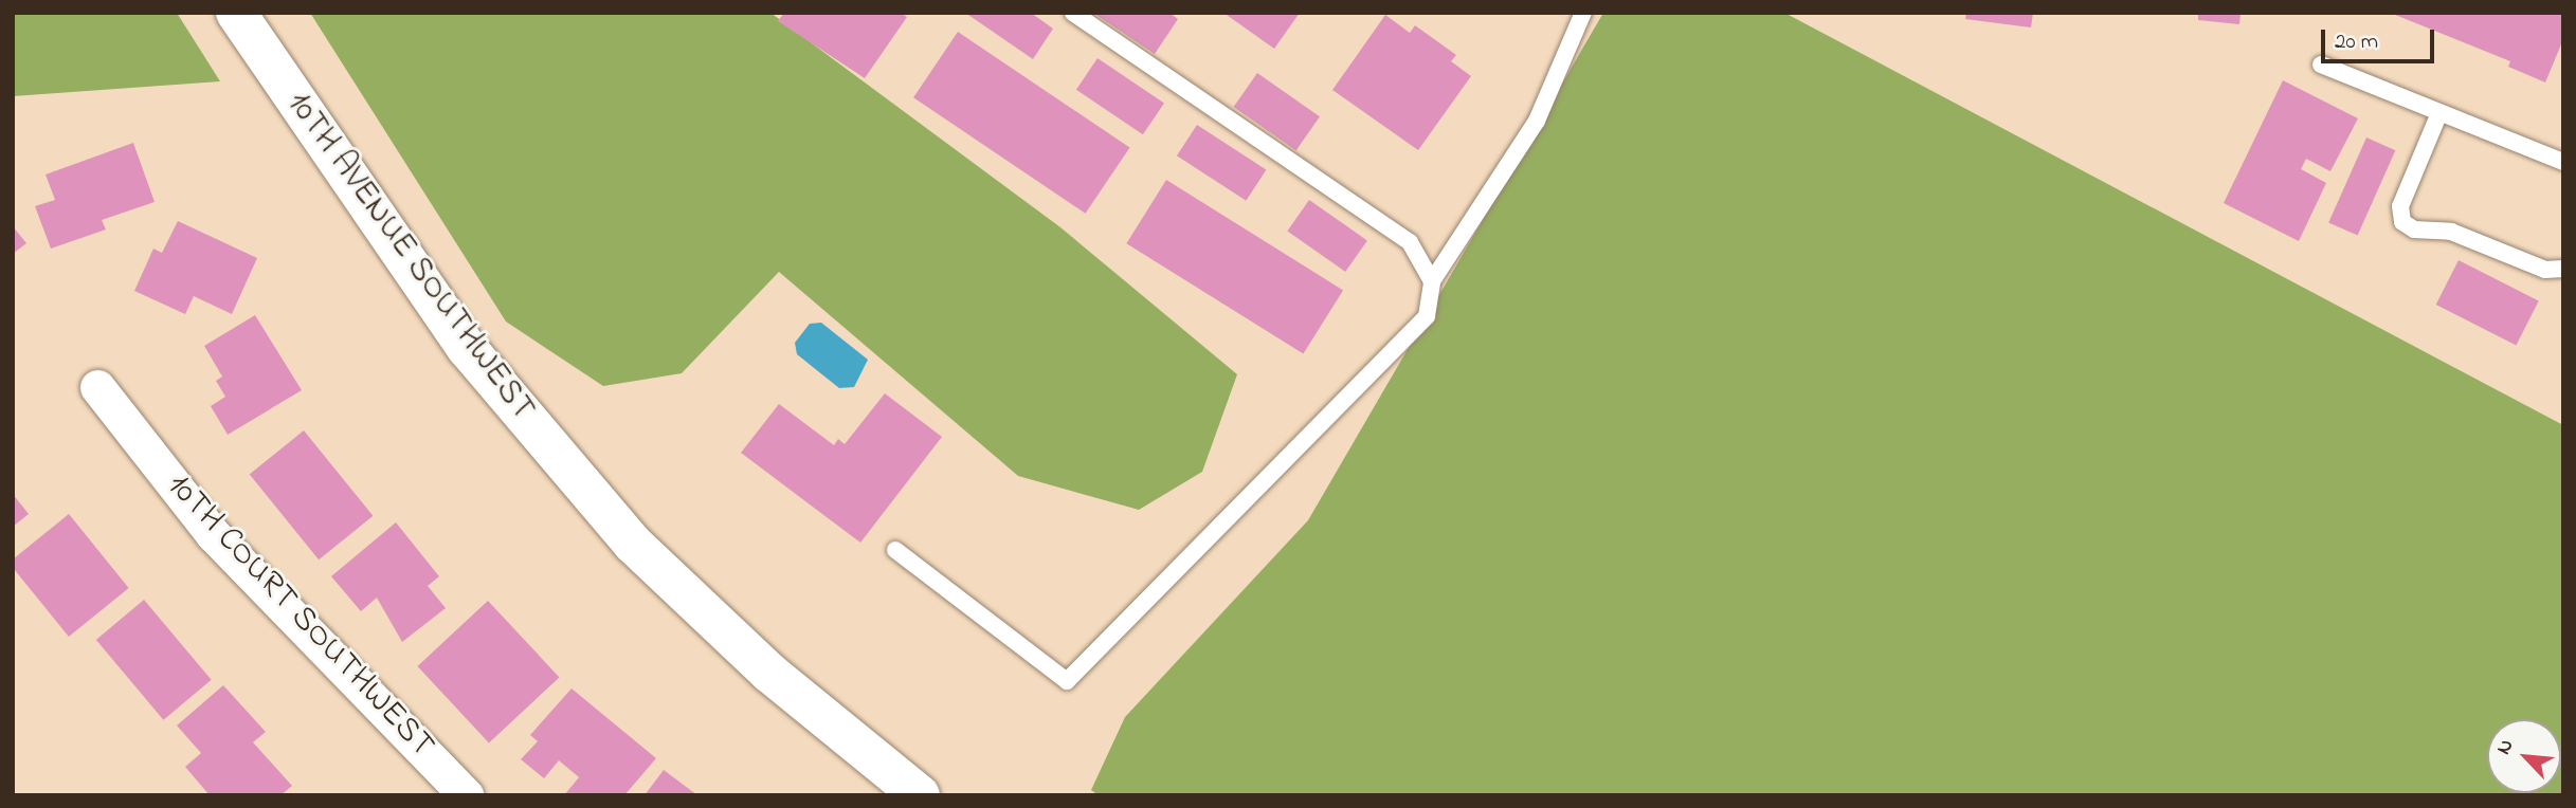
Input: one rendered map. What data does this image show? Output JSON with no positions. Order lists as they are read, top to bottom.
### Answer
{
  "streets": {
    "street": ["10TH AVENUE SOUTHWEST", "10TH COURT SOUTHWEST"]
  },
  "scale_bar": "20 m",
  "north": "top left"
}
